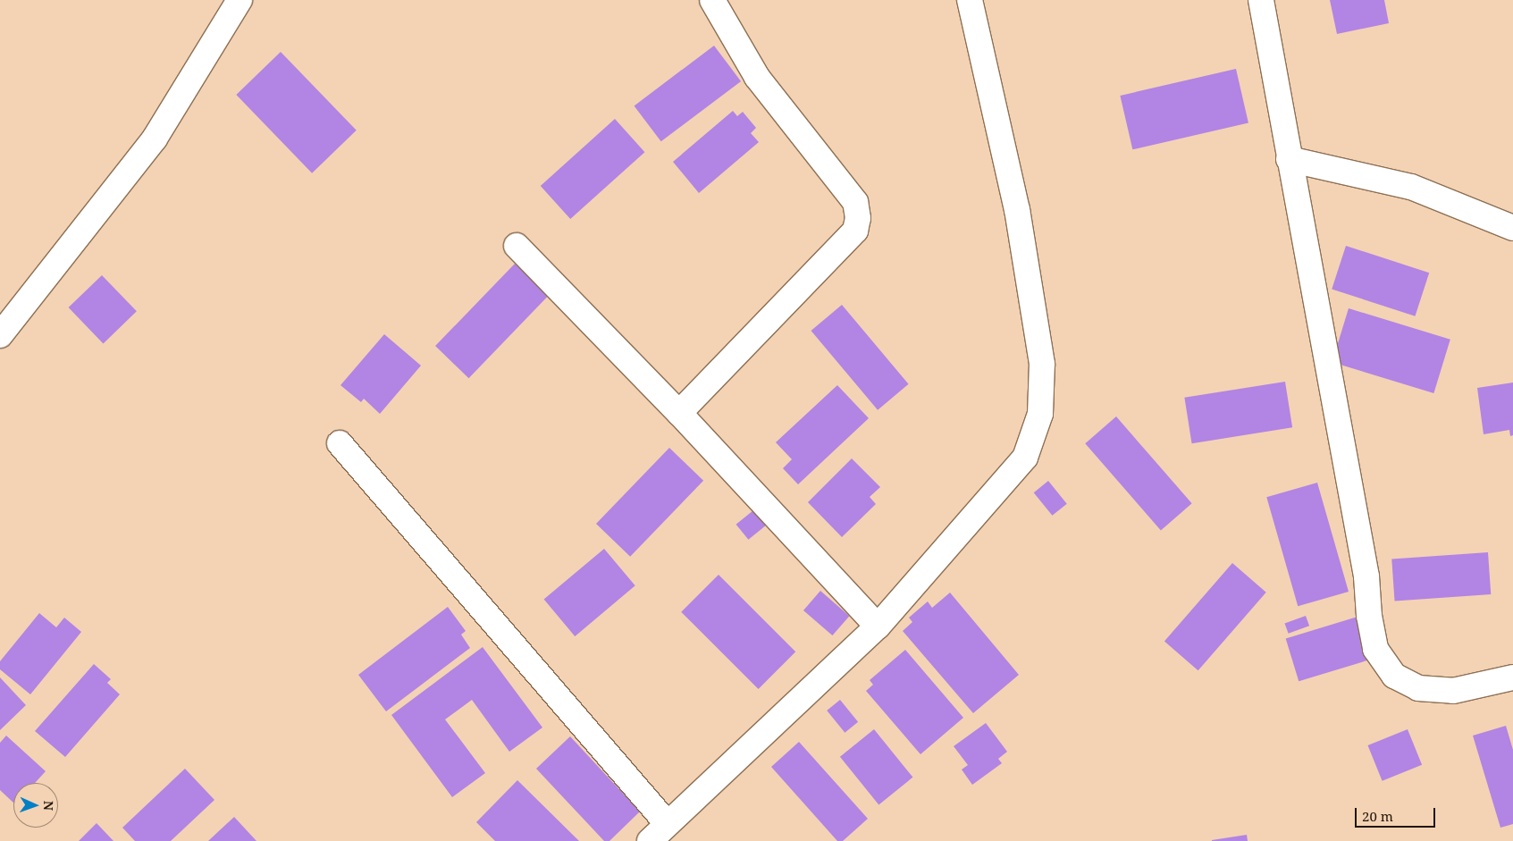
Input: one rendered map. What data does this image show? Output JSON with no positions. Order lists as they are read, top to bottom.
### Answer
{
  "scale_bar": "20 m",
  "north": "right"
}
